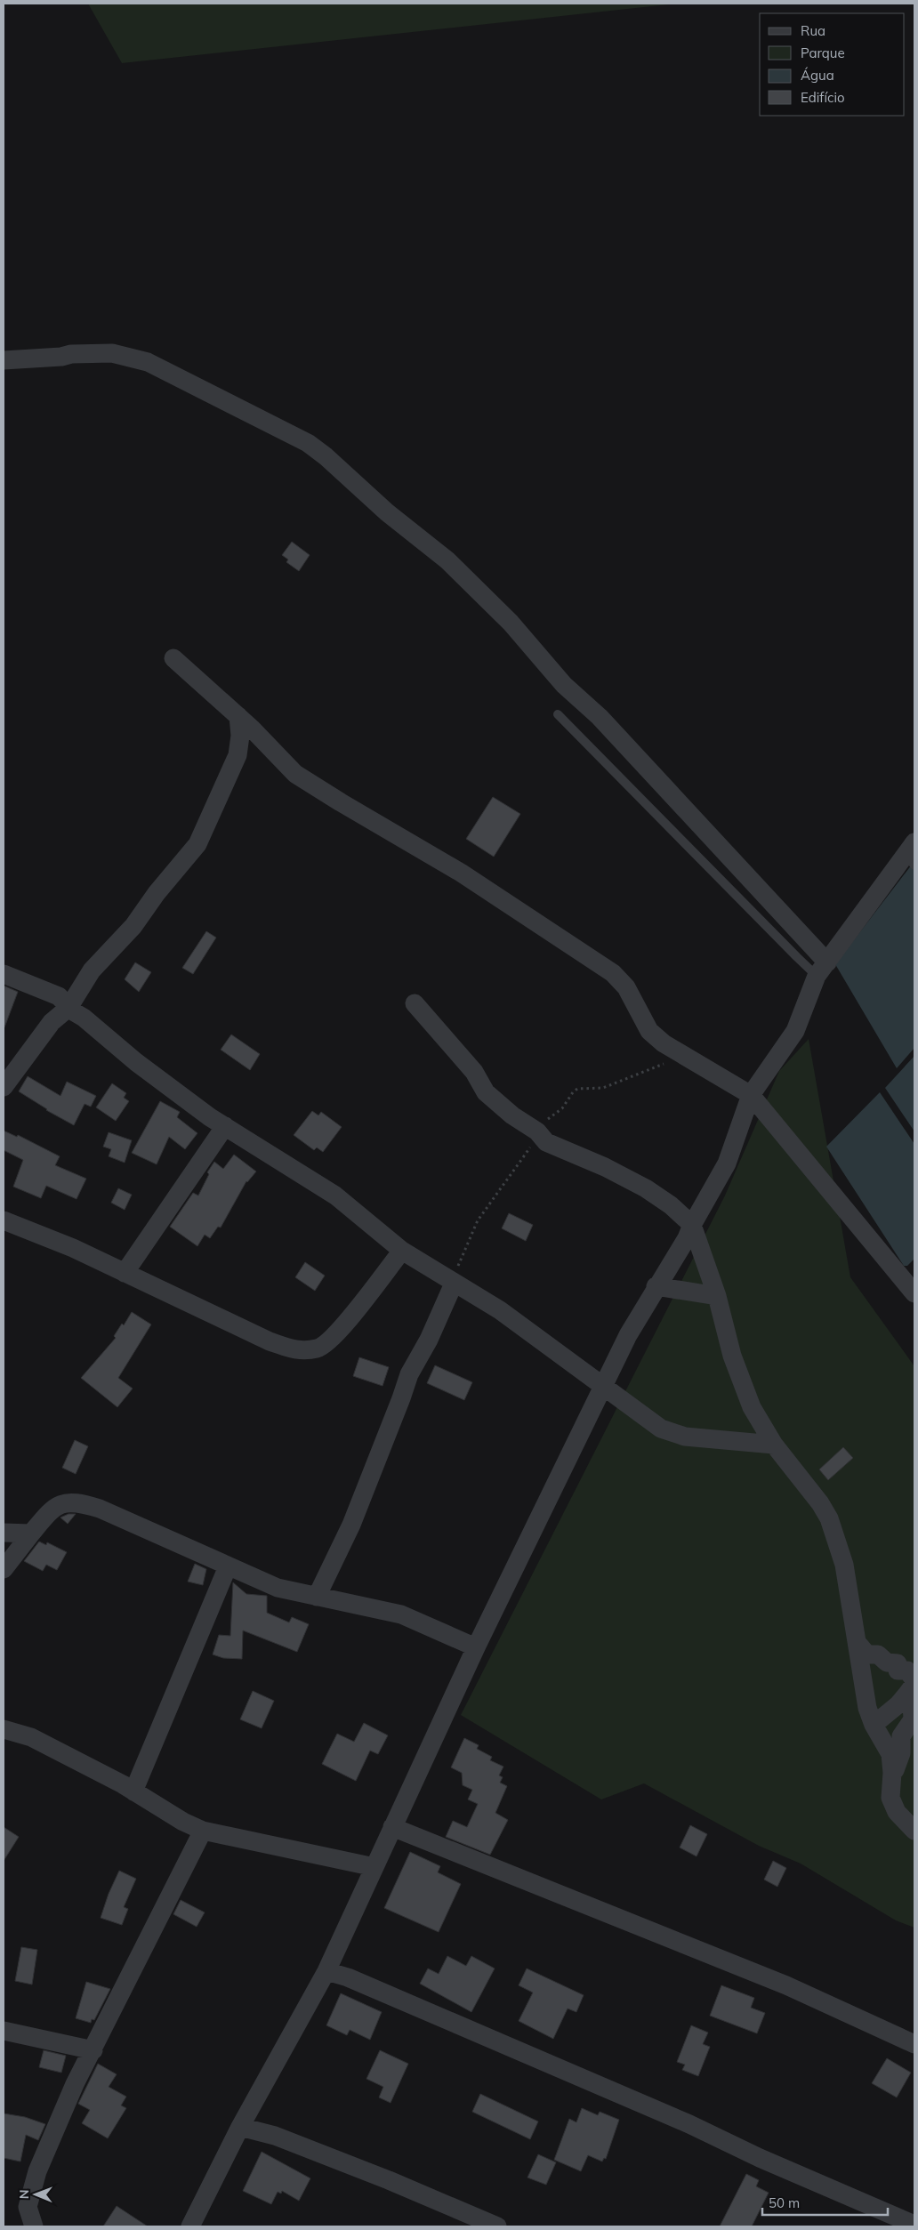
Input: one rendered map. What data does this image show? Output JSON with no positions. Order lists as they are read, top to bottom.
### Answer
{
  "legend": [
    "Rua",
    "Parque",
    "Água",
    "Edifício"
  ],
  "scale_bar": "50 m",
  "north": "left"
}
